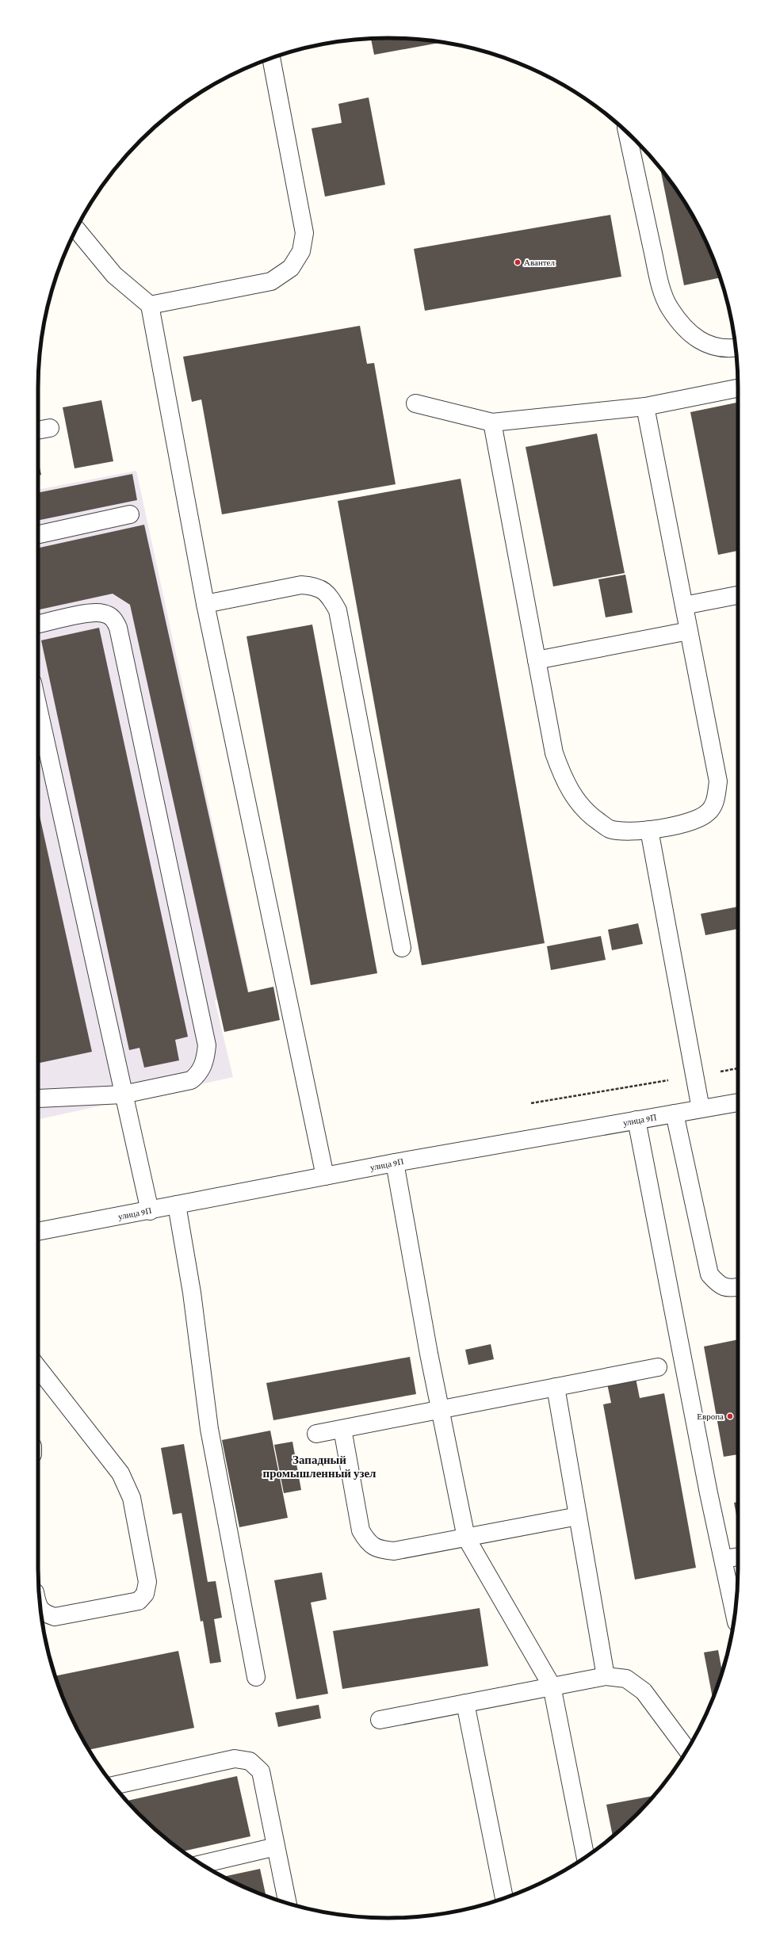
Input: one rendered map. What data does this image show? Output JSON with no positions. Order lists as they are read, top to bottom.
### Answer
{
  "streets": {
    "street": ["улица 9П"]
  },
  "districts": ["Западный промышленный узел"],
  "places": ["Авантел", "Европа"]
}
